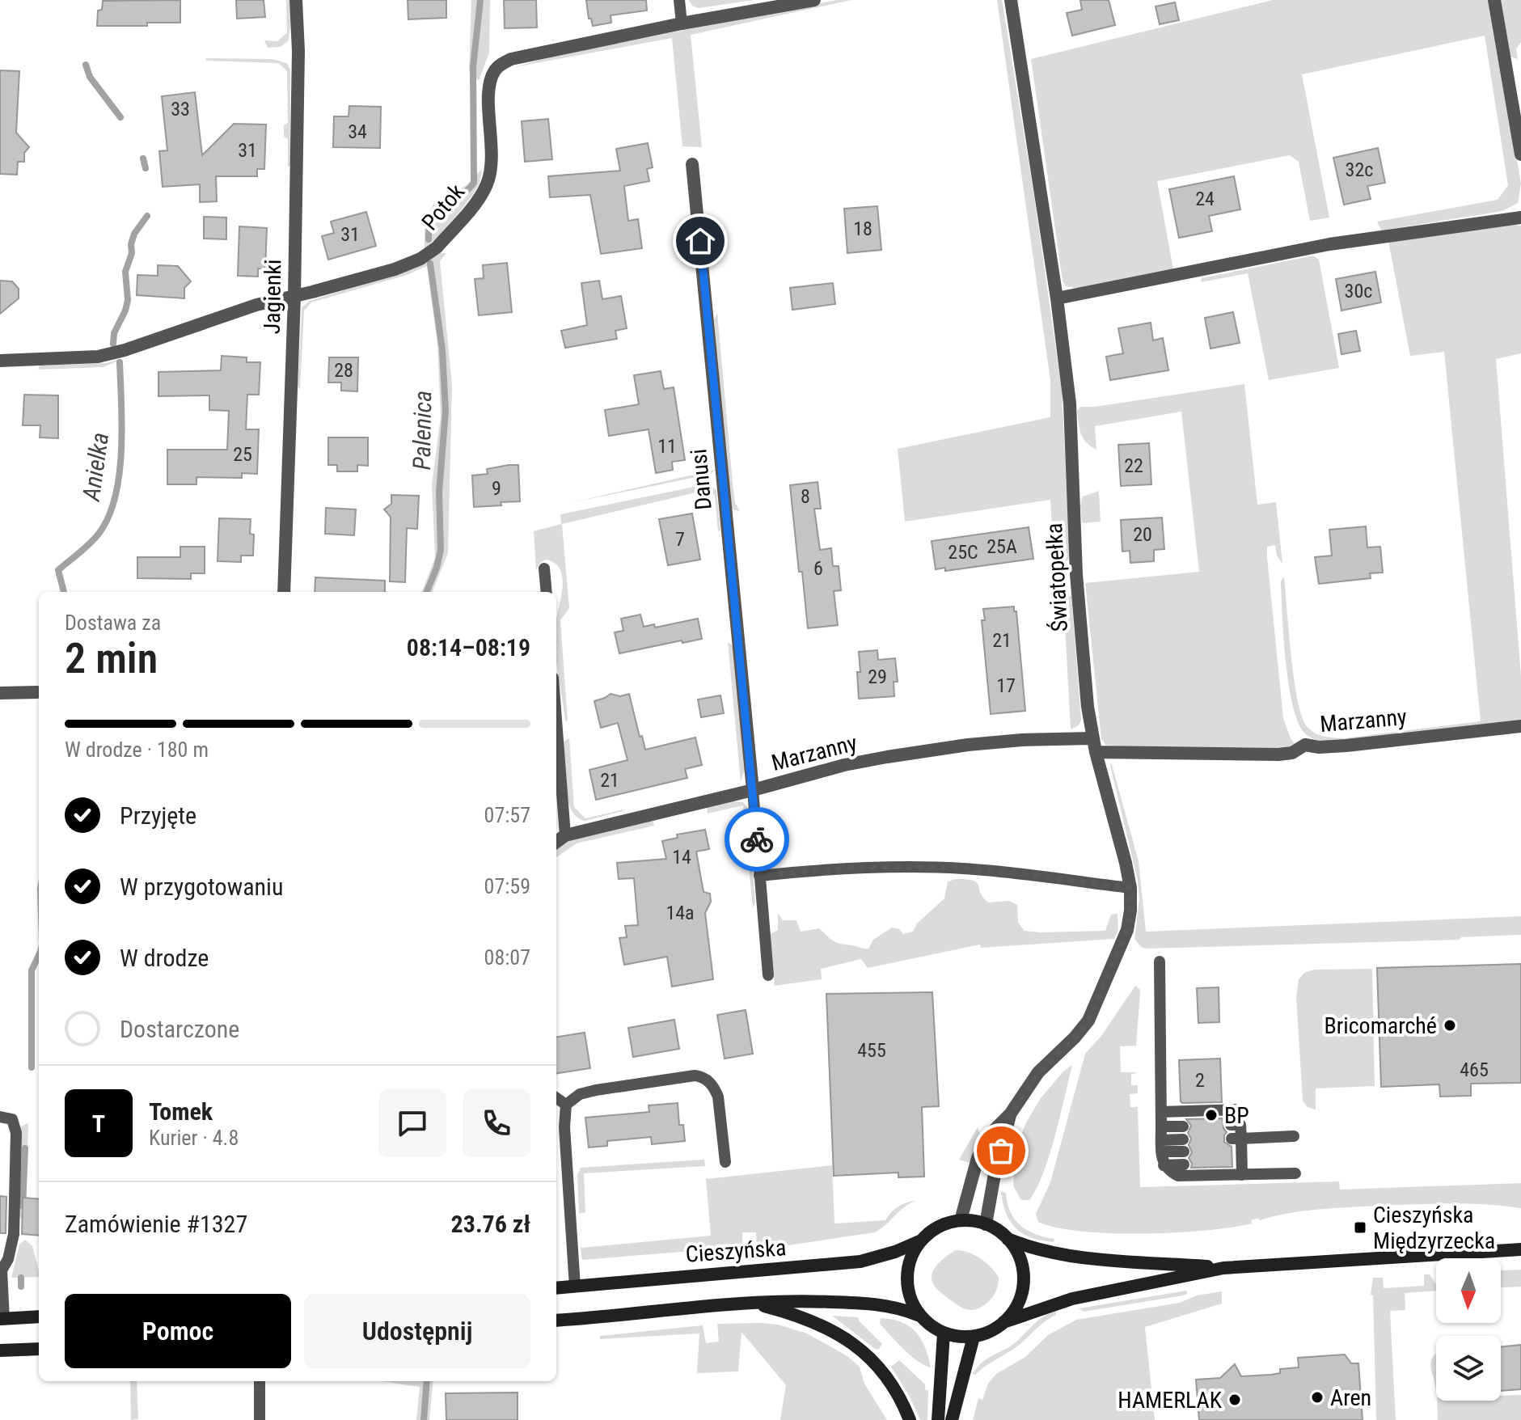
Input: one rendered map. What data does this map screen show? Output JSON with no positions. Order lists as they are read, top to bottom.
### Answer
{
  "streets": {
    "main road": ["Cieszyńska"],
    "street": [
      "Potok",
      "Jagienki",
      "Danusi",
      "Światopełka",
      "Marzanny"
    ]
  },
  "crossings": [
    ["Potok", "Jagienki"],
    ["Danusi", "Marzanny"],
    ["Światopełka", "Marzanny"],
    ["Światopełka", "Cieszyńska"]
  ],
  "water": ["Palenica", "Anielka"],
  "places": {
    "other": [
      "Bricomarché",
      "BP",
      "Aren",
      "HAMERLAK"
    ],
    "transit": ["Cieszyńska Międzyrzecka"]
  },
  "house_numbers": [
    "33",
    "34",
    "31",
    "32c",
    "24",
    "18",
    "31",
    "30c",
    "28",
    "11",
    "25",
    "22",
    "9",
    "8",
    "20",
    "7",
    "25A",
    "25C",
    "6",
    "21",
    "29",
    "17",
    "21",
    "14",
    "14a",
    "455",
    "465",
    "2"
  ],
  "north": "bottom",
  "page": {
    "heading": ["2 min", "Dostawa za", "08:14–08:19"],
    "panel": [
      "Tomek",
      "Kurier · 4.8",
      "Zamówienie #1327",
      "23.76 zł"
    ],
    "bar": "W drodze · 180 m",
    "list": [
      ["Przyjęte", "07:57"],
      ["W przygotowaniu", "07:59"],
      ["W drodze", "08:07"],
      "Dostarczone"
    ],
    "round": "T",
    "buttons": ["Pomoc", "Udostępnij"]
  }
}
